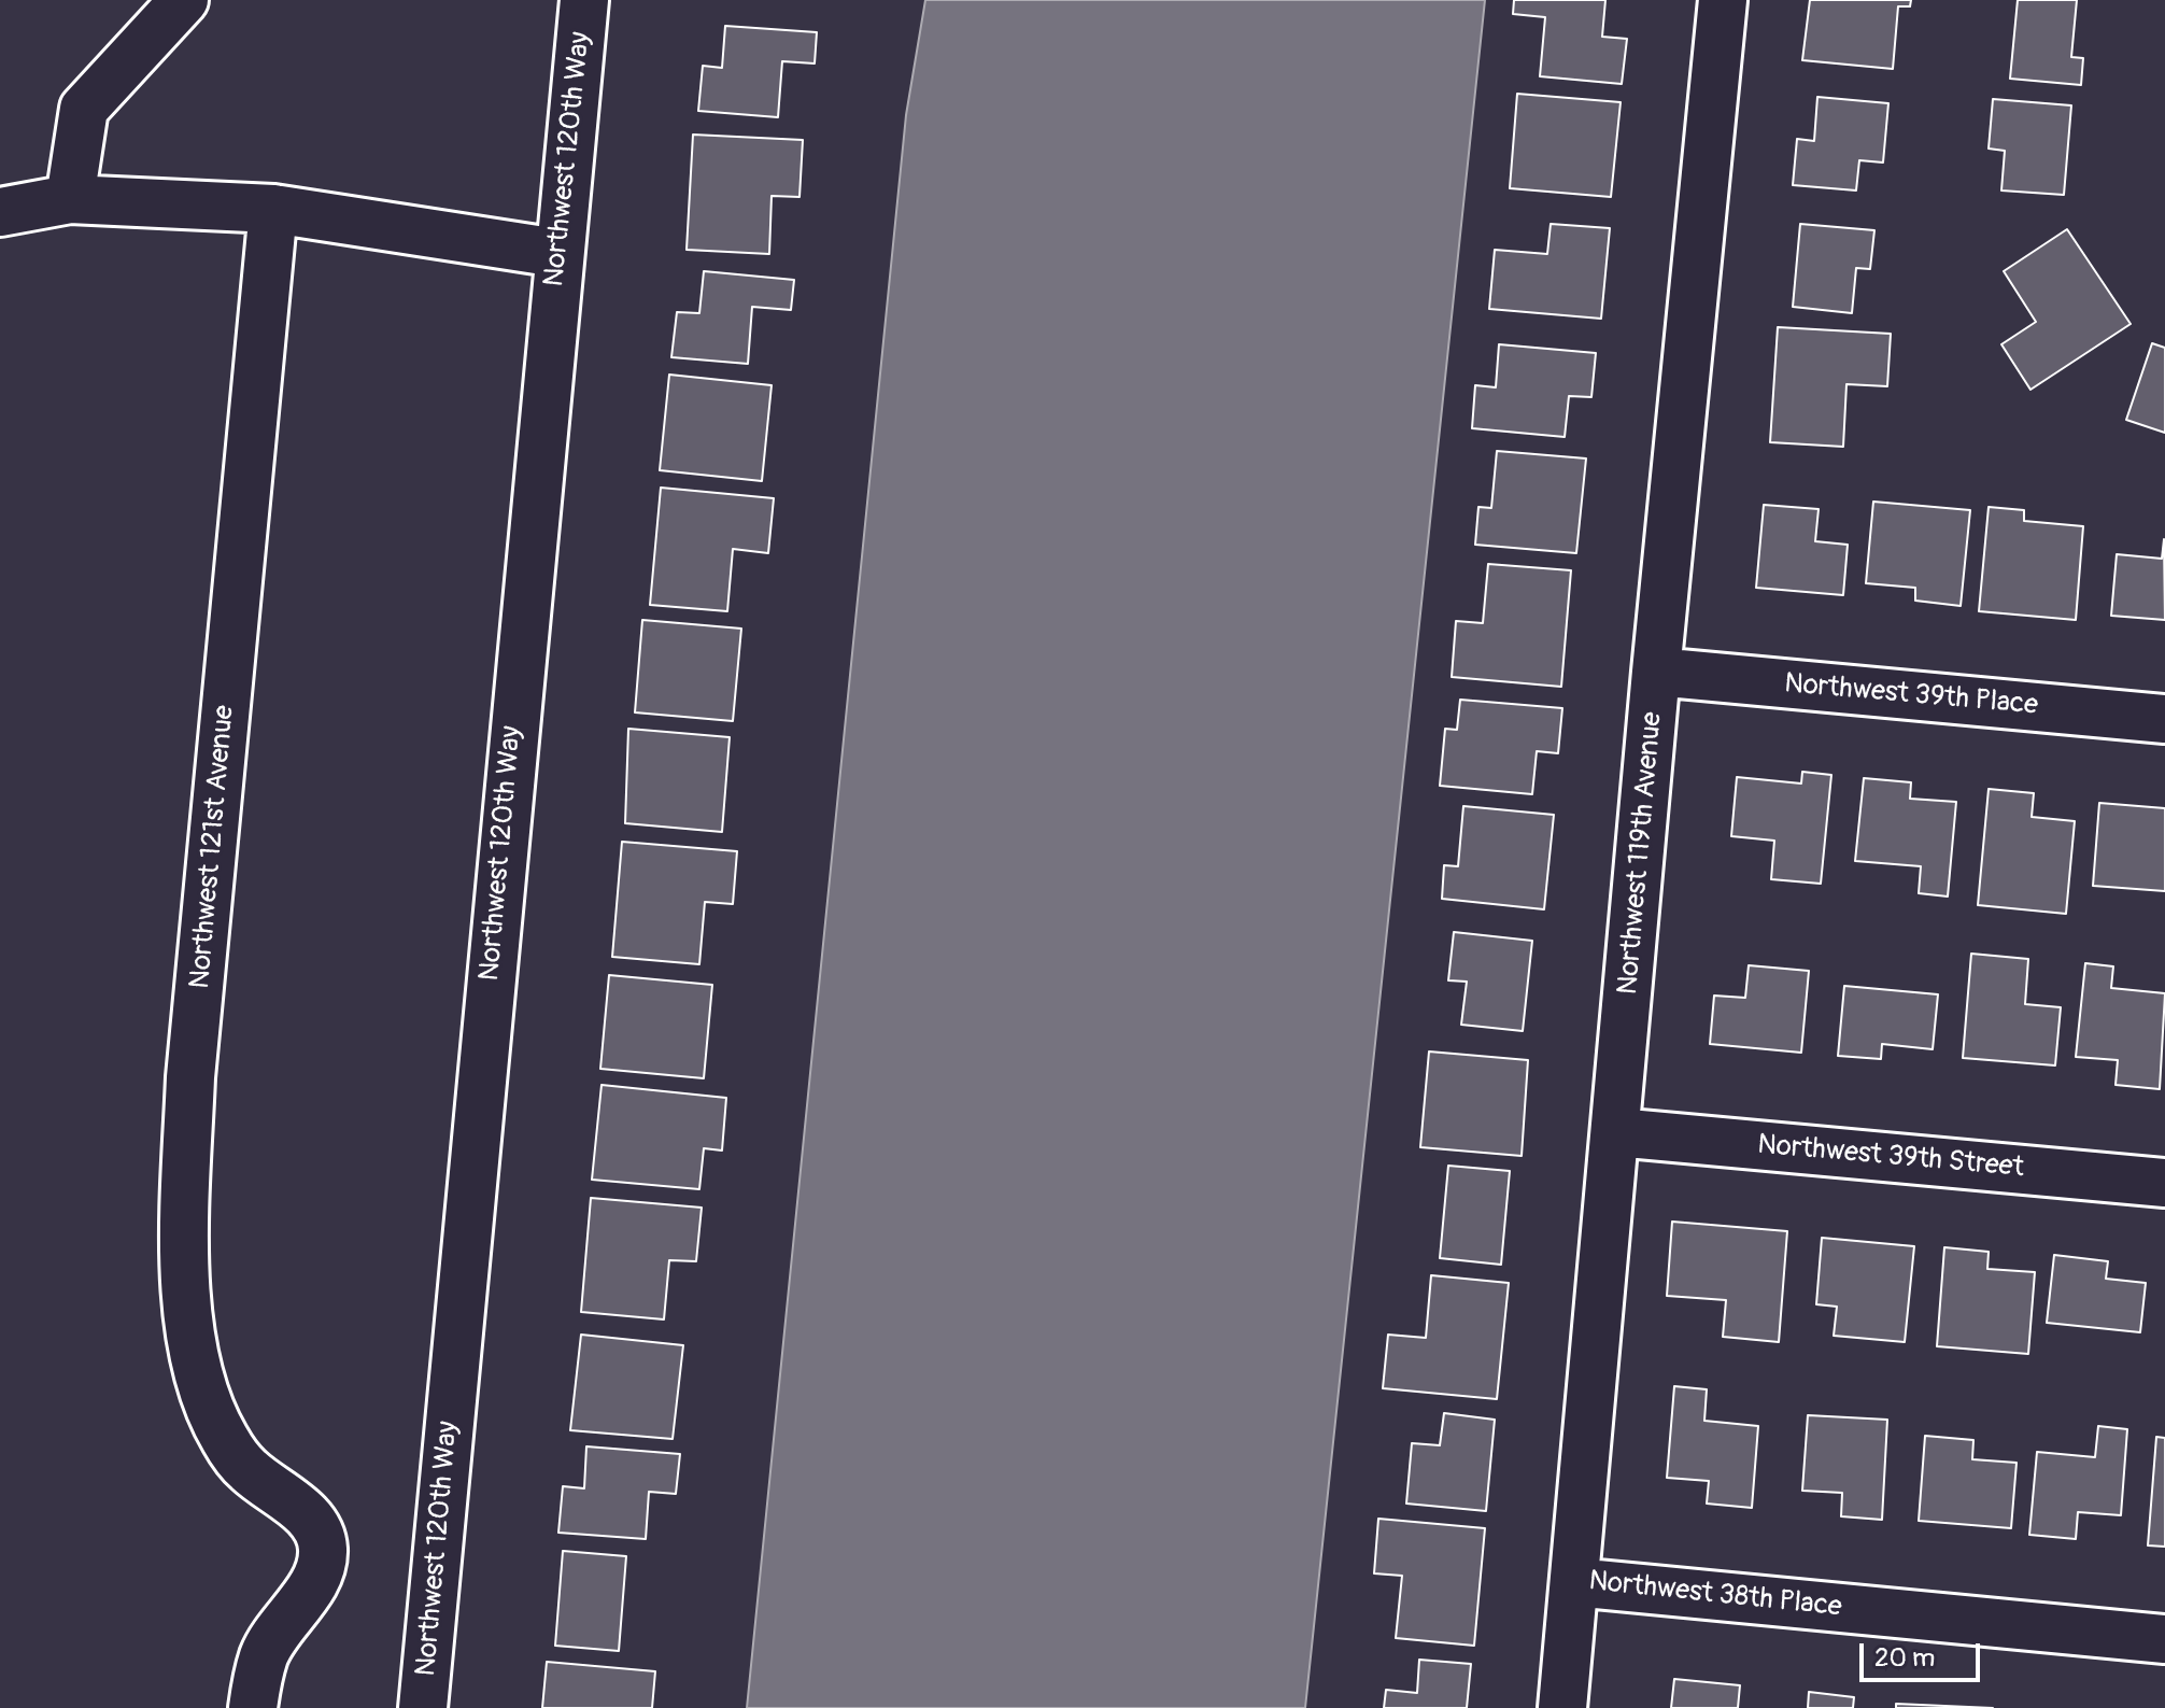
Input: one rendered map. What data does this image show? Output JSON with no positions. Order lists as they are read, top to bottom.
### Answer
{
  "streets": {
    "street": [
      "Northwest 120th Way",
      "Northwest 39th Place",
      "Northwest 121st Avenue",
      "Northwest 119th Avenue",
      "Northwest 39th Street",
      "Northwest 38th Place"
    ]
  },
  "crossings": [
    ["Northwest 39th Place", "Northwest 119th Avenue"],
    ["Northwest 119th Avenue", "Northwest 39th Street"],
    ["Northwest 119th Avenue", "Northwest 38th Place"]
  ],
  "scale_bar": "20 m"
}
